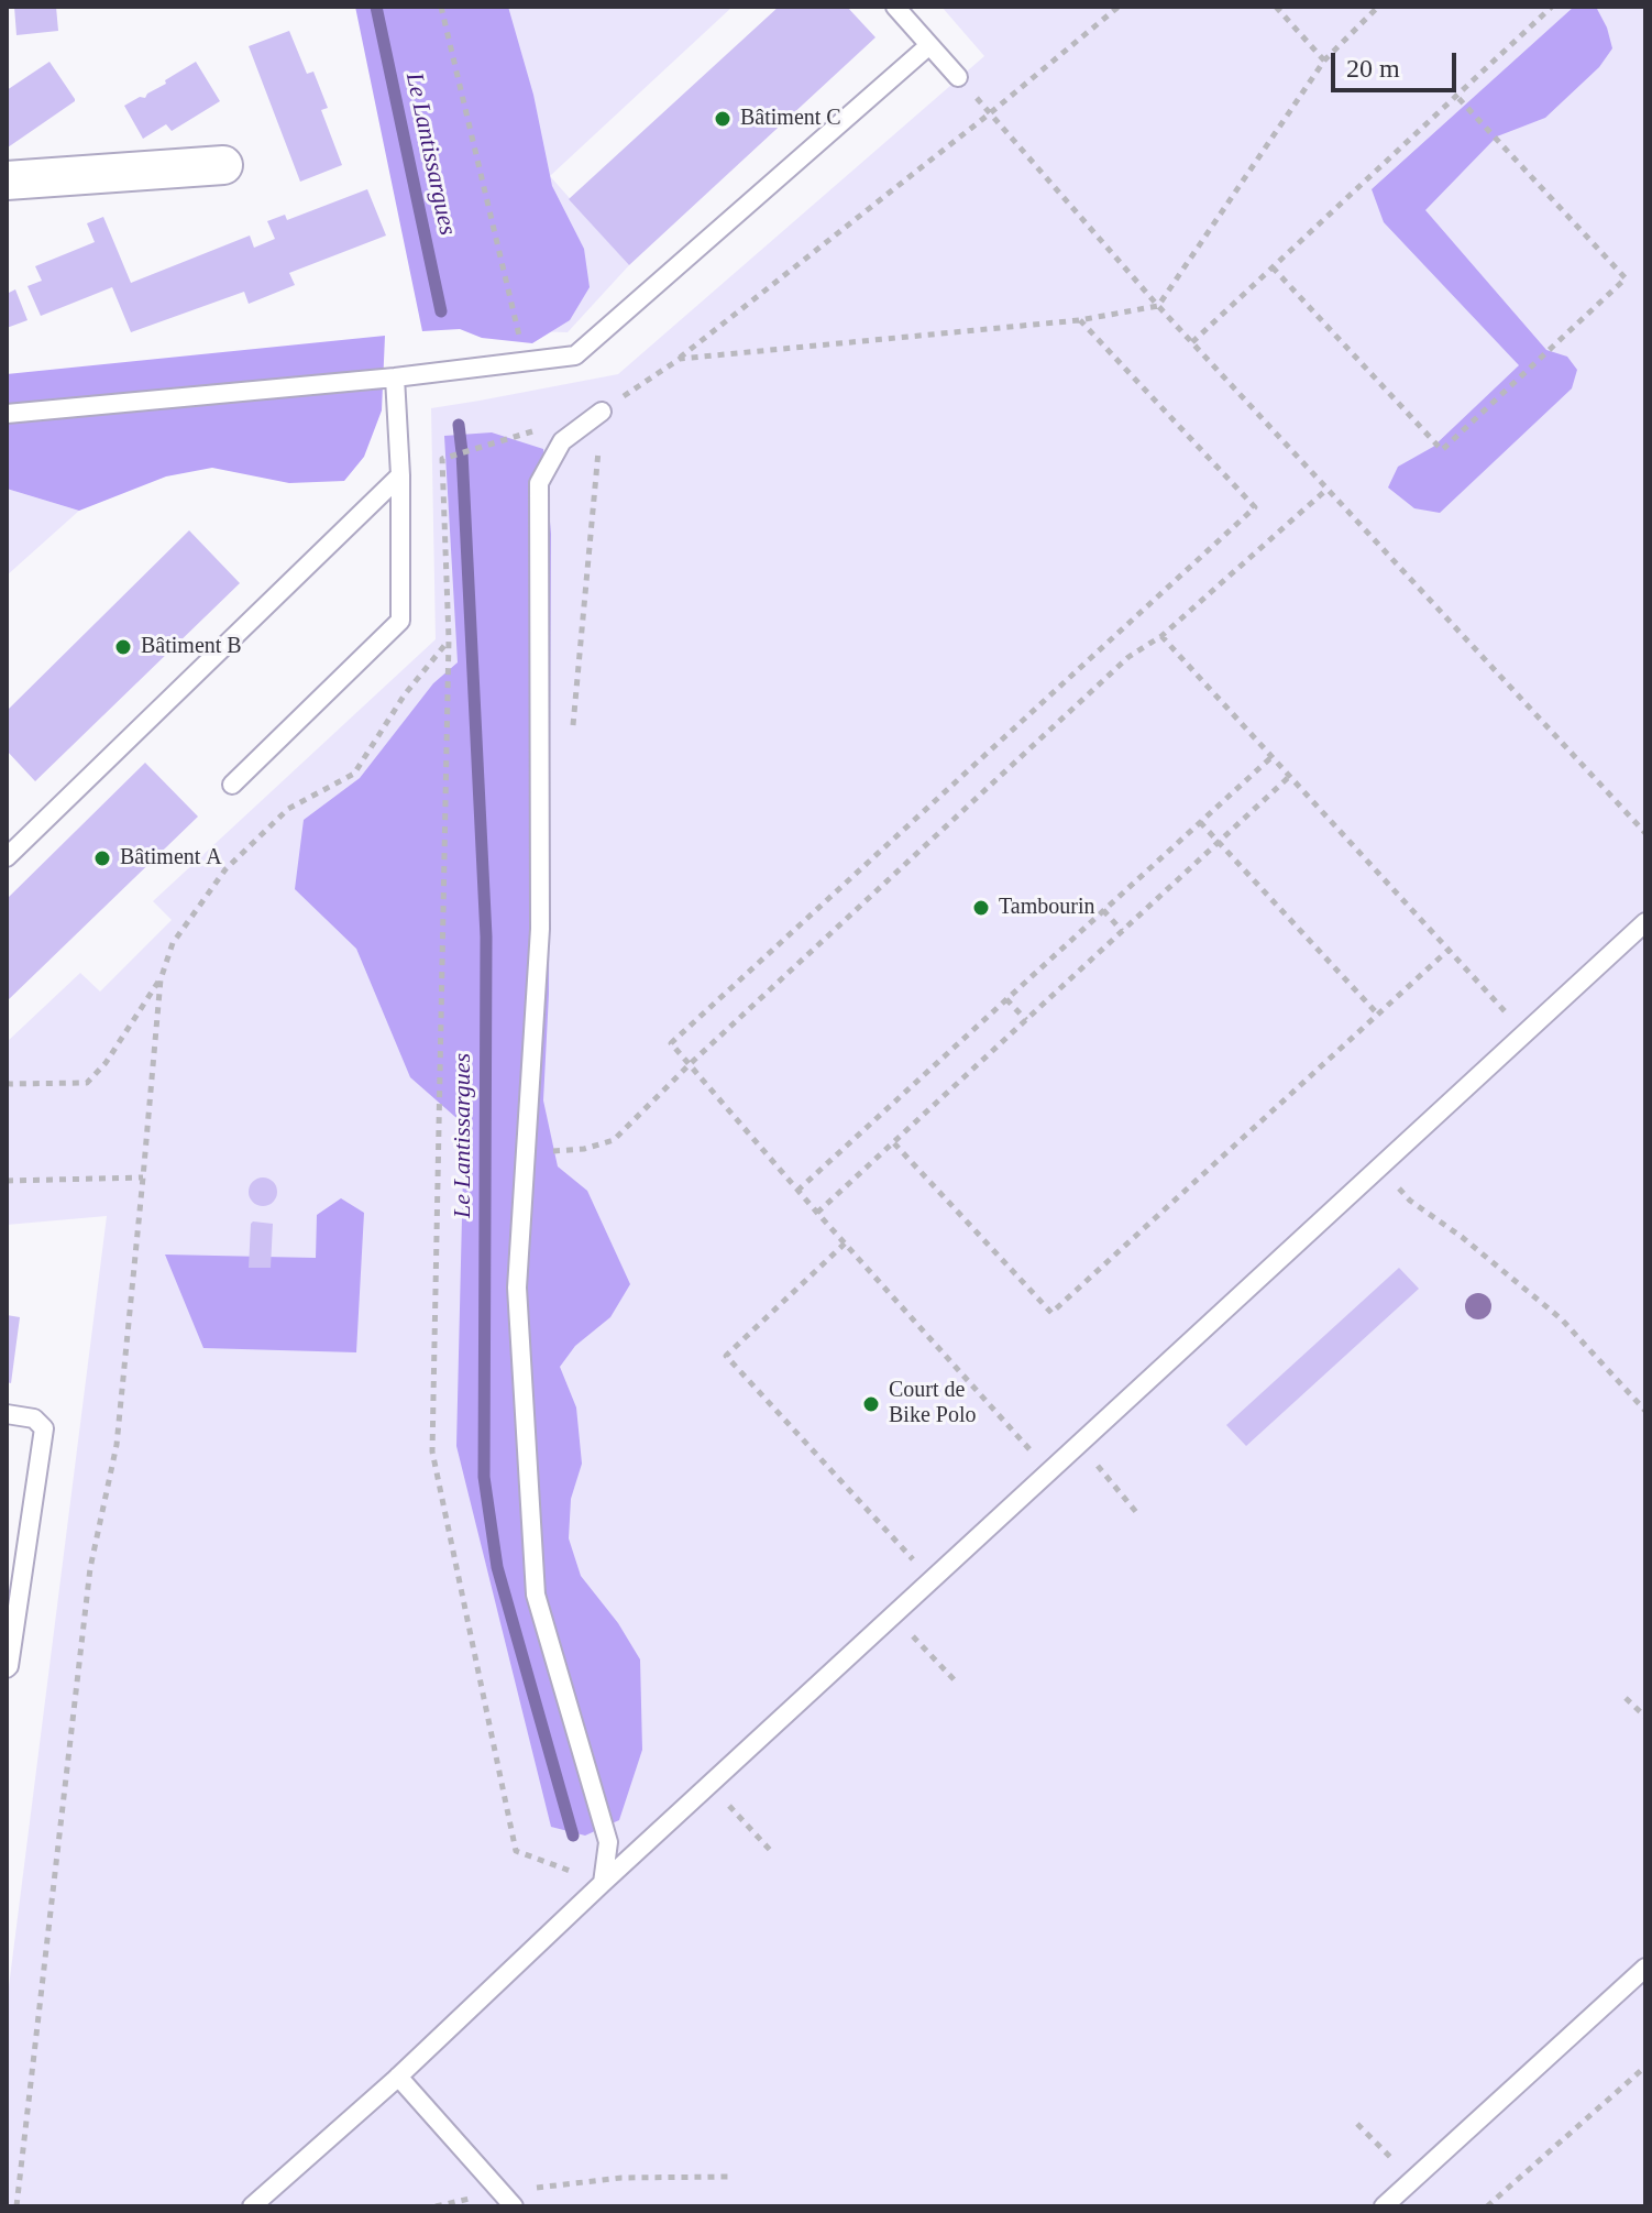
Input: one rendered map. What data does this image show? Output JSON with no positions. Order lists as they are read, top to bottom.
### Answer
{
  "water": ["Le Lantissargues"],
  "places": [
    "Bâtiment C",
    "Bâtiment B",
    "Bâtiment A",
    "Tambourin",
    "Court de Bike Polo"
  ],
  "scale_bar": "20 m"
}
